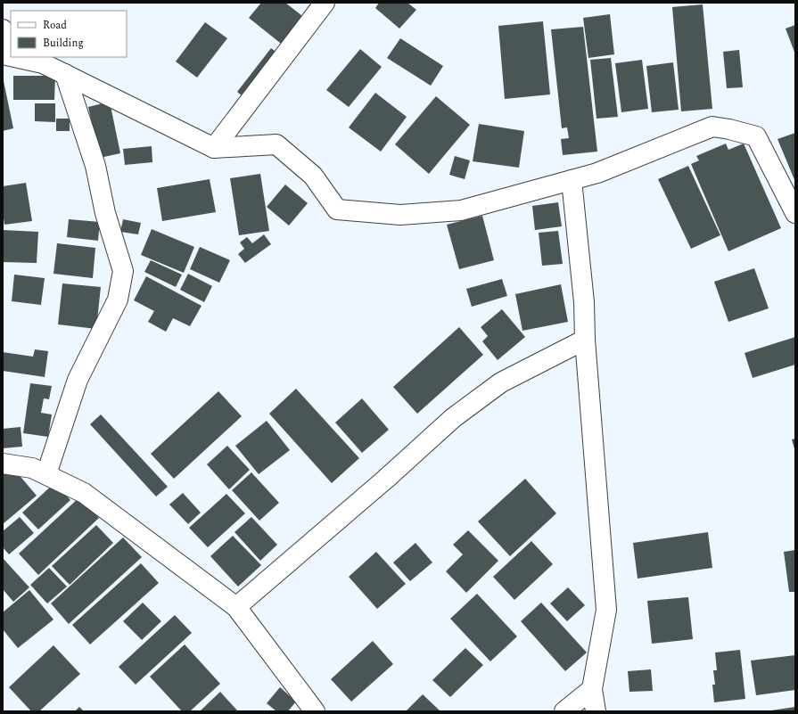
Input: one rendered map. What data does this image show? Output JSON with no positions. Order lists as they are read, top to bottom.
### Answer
{
  "legend": ["Road", "Building"]
}
